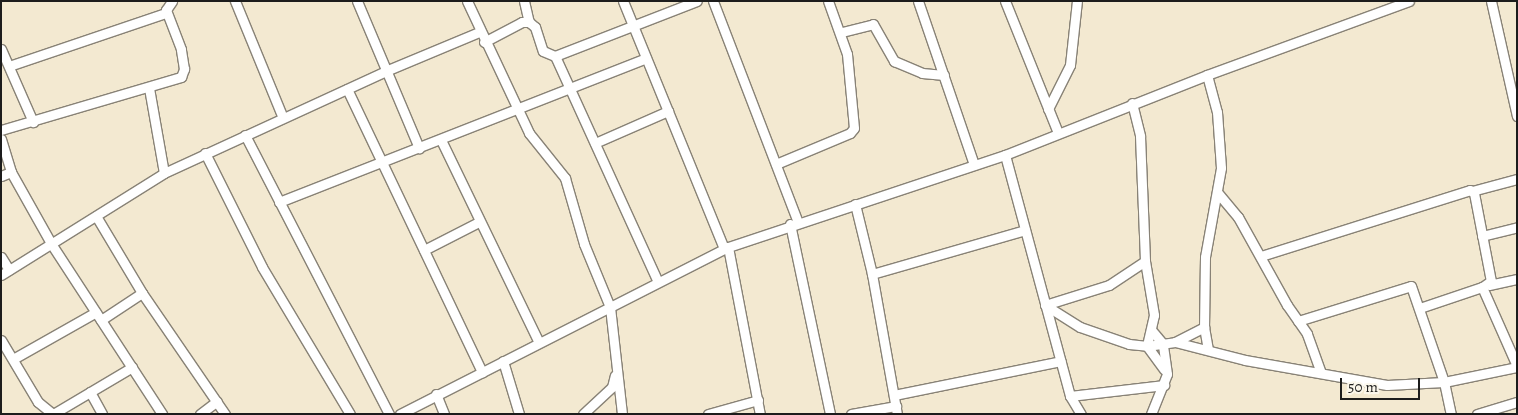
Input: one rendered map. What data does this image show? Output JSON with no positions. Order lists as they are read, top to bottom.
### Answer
{
  "scale_bar": "50 m"
}
